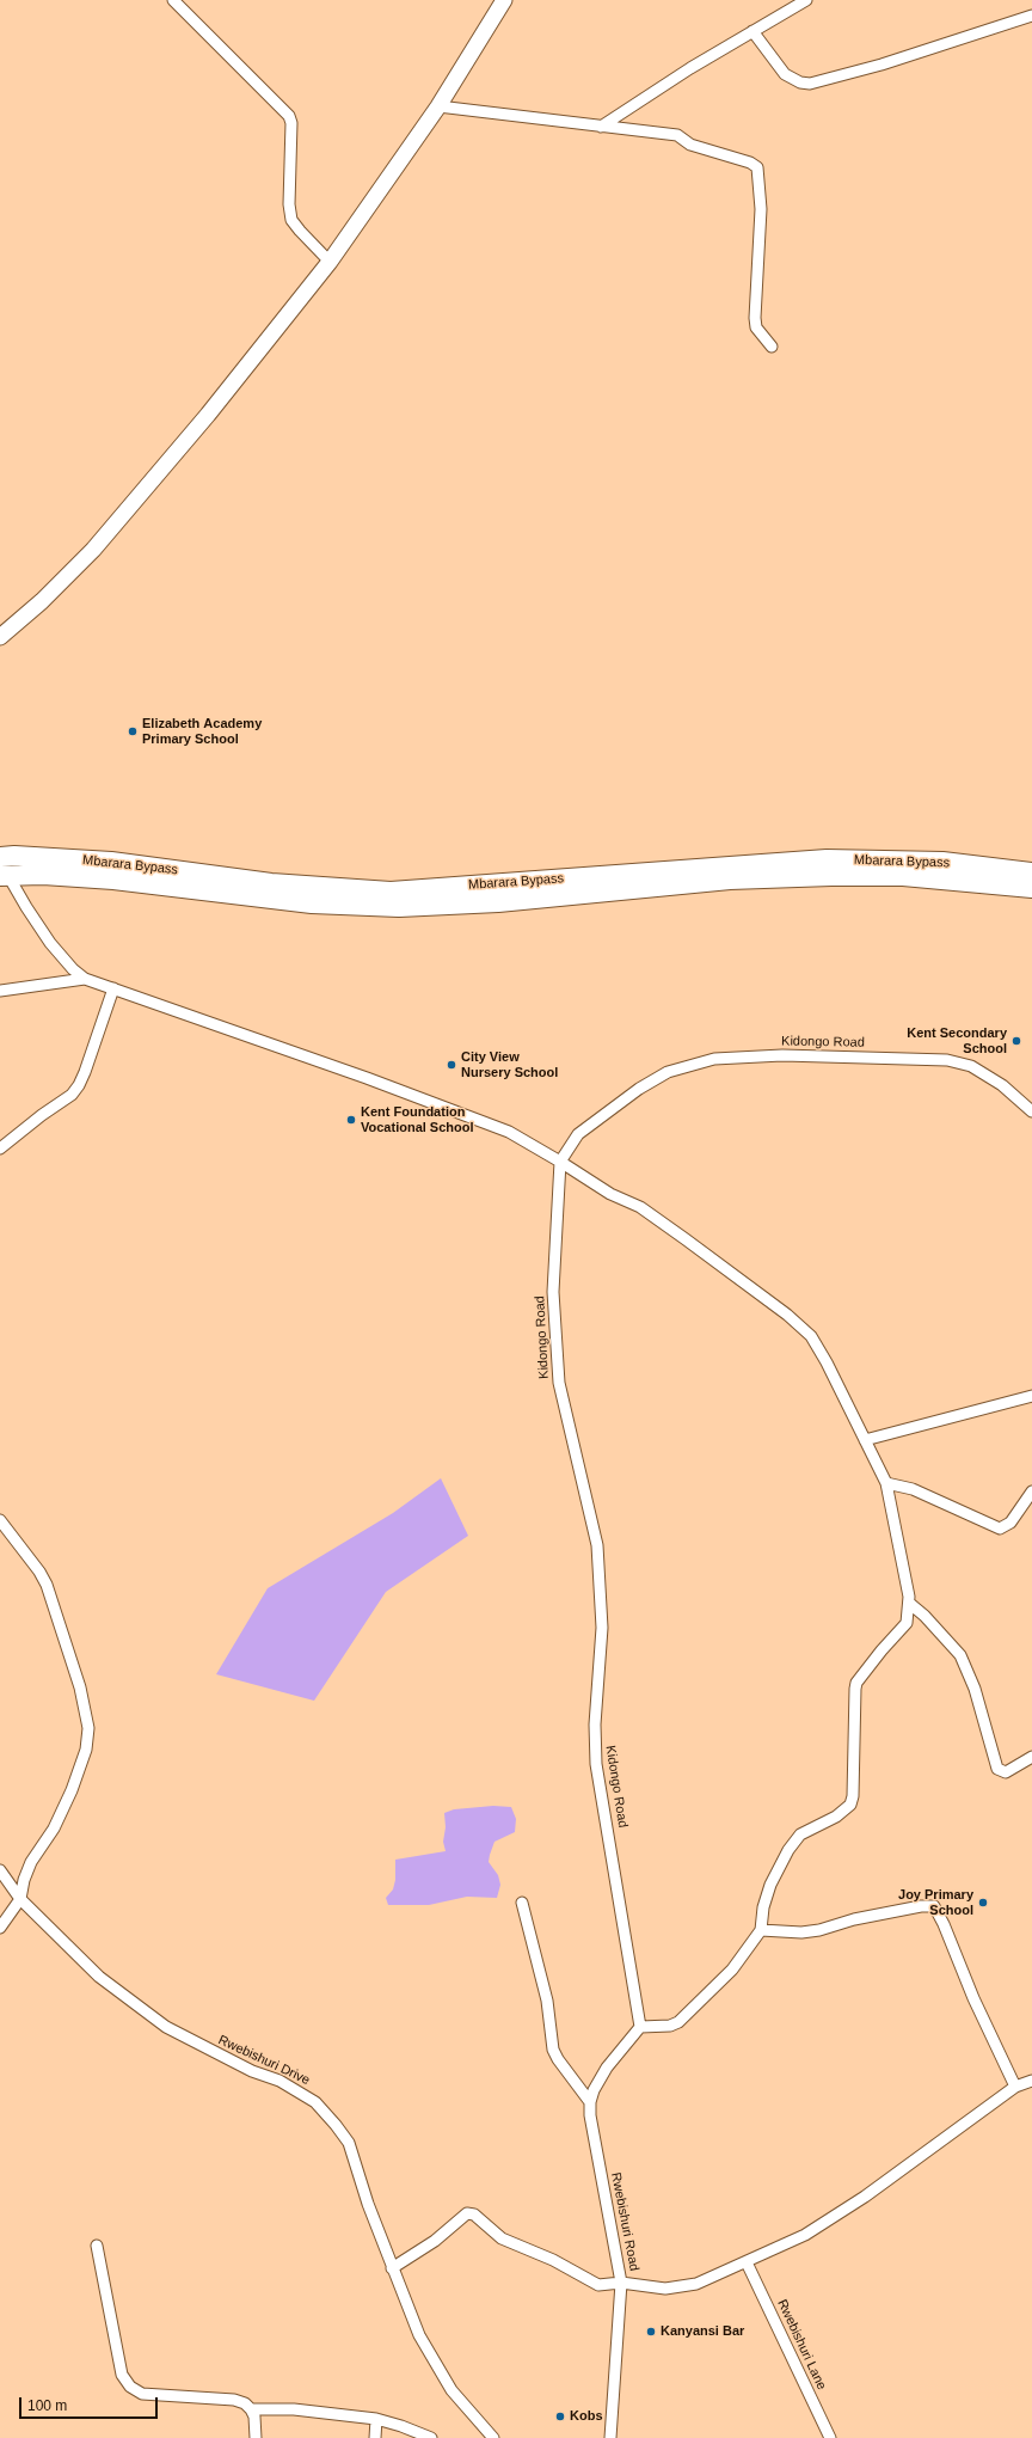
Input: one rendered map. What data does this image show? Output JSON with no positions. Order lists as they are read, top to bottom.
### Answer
{
  "streets": {
    "highway": ["Mbarara Bypass"],
    "street": [
      "Kidongo Road",
      "Rwebishuri Drive",
      "Rwebishuri Road",
      "Rwebishuri Lane"
    ]
  },
  "crossings": [
    ["Kidongo Road", "Rwebishuri Road"]
  ],
  "places": [
    "Elizabeth Academy Primary School",
    "Kent Secondary School",
    "City View Nursery School",
    "Kent Foundation Vocational School",
    "Joy Primary School",
    "Kanyansi Bar",
    "Kobs"
  ],
  "scale_bar": "100 m"
}
